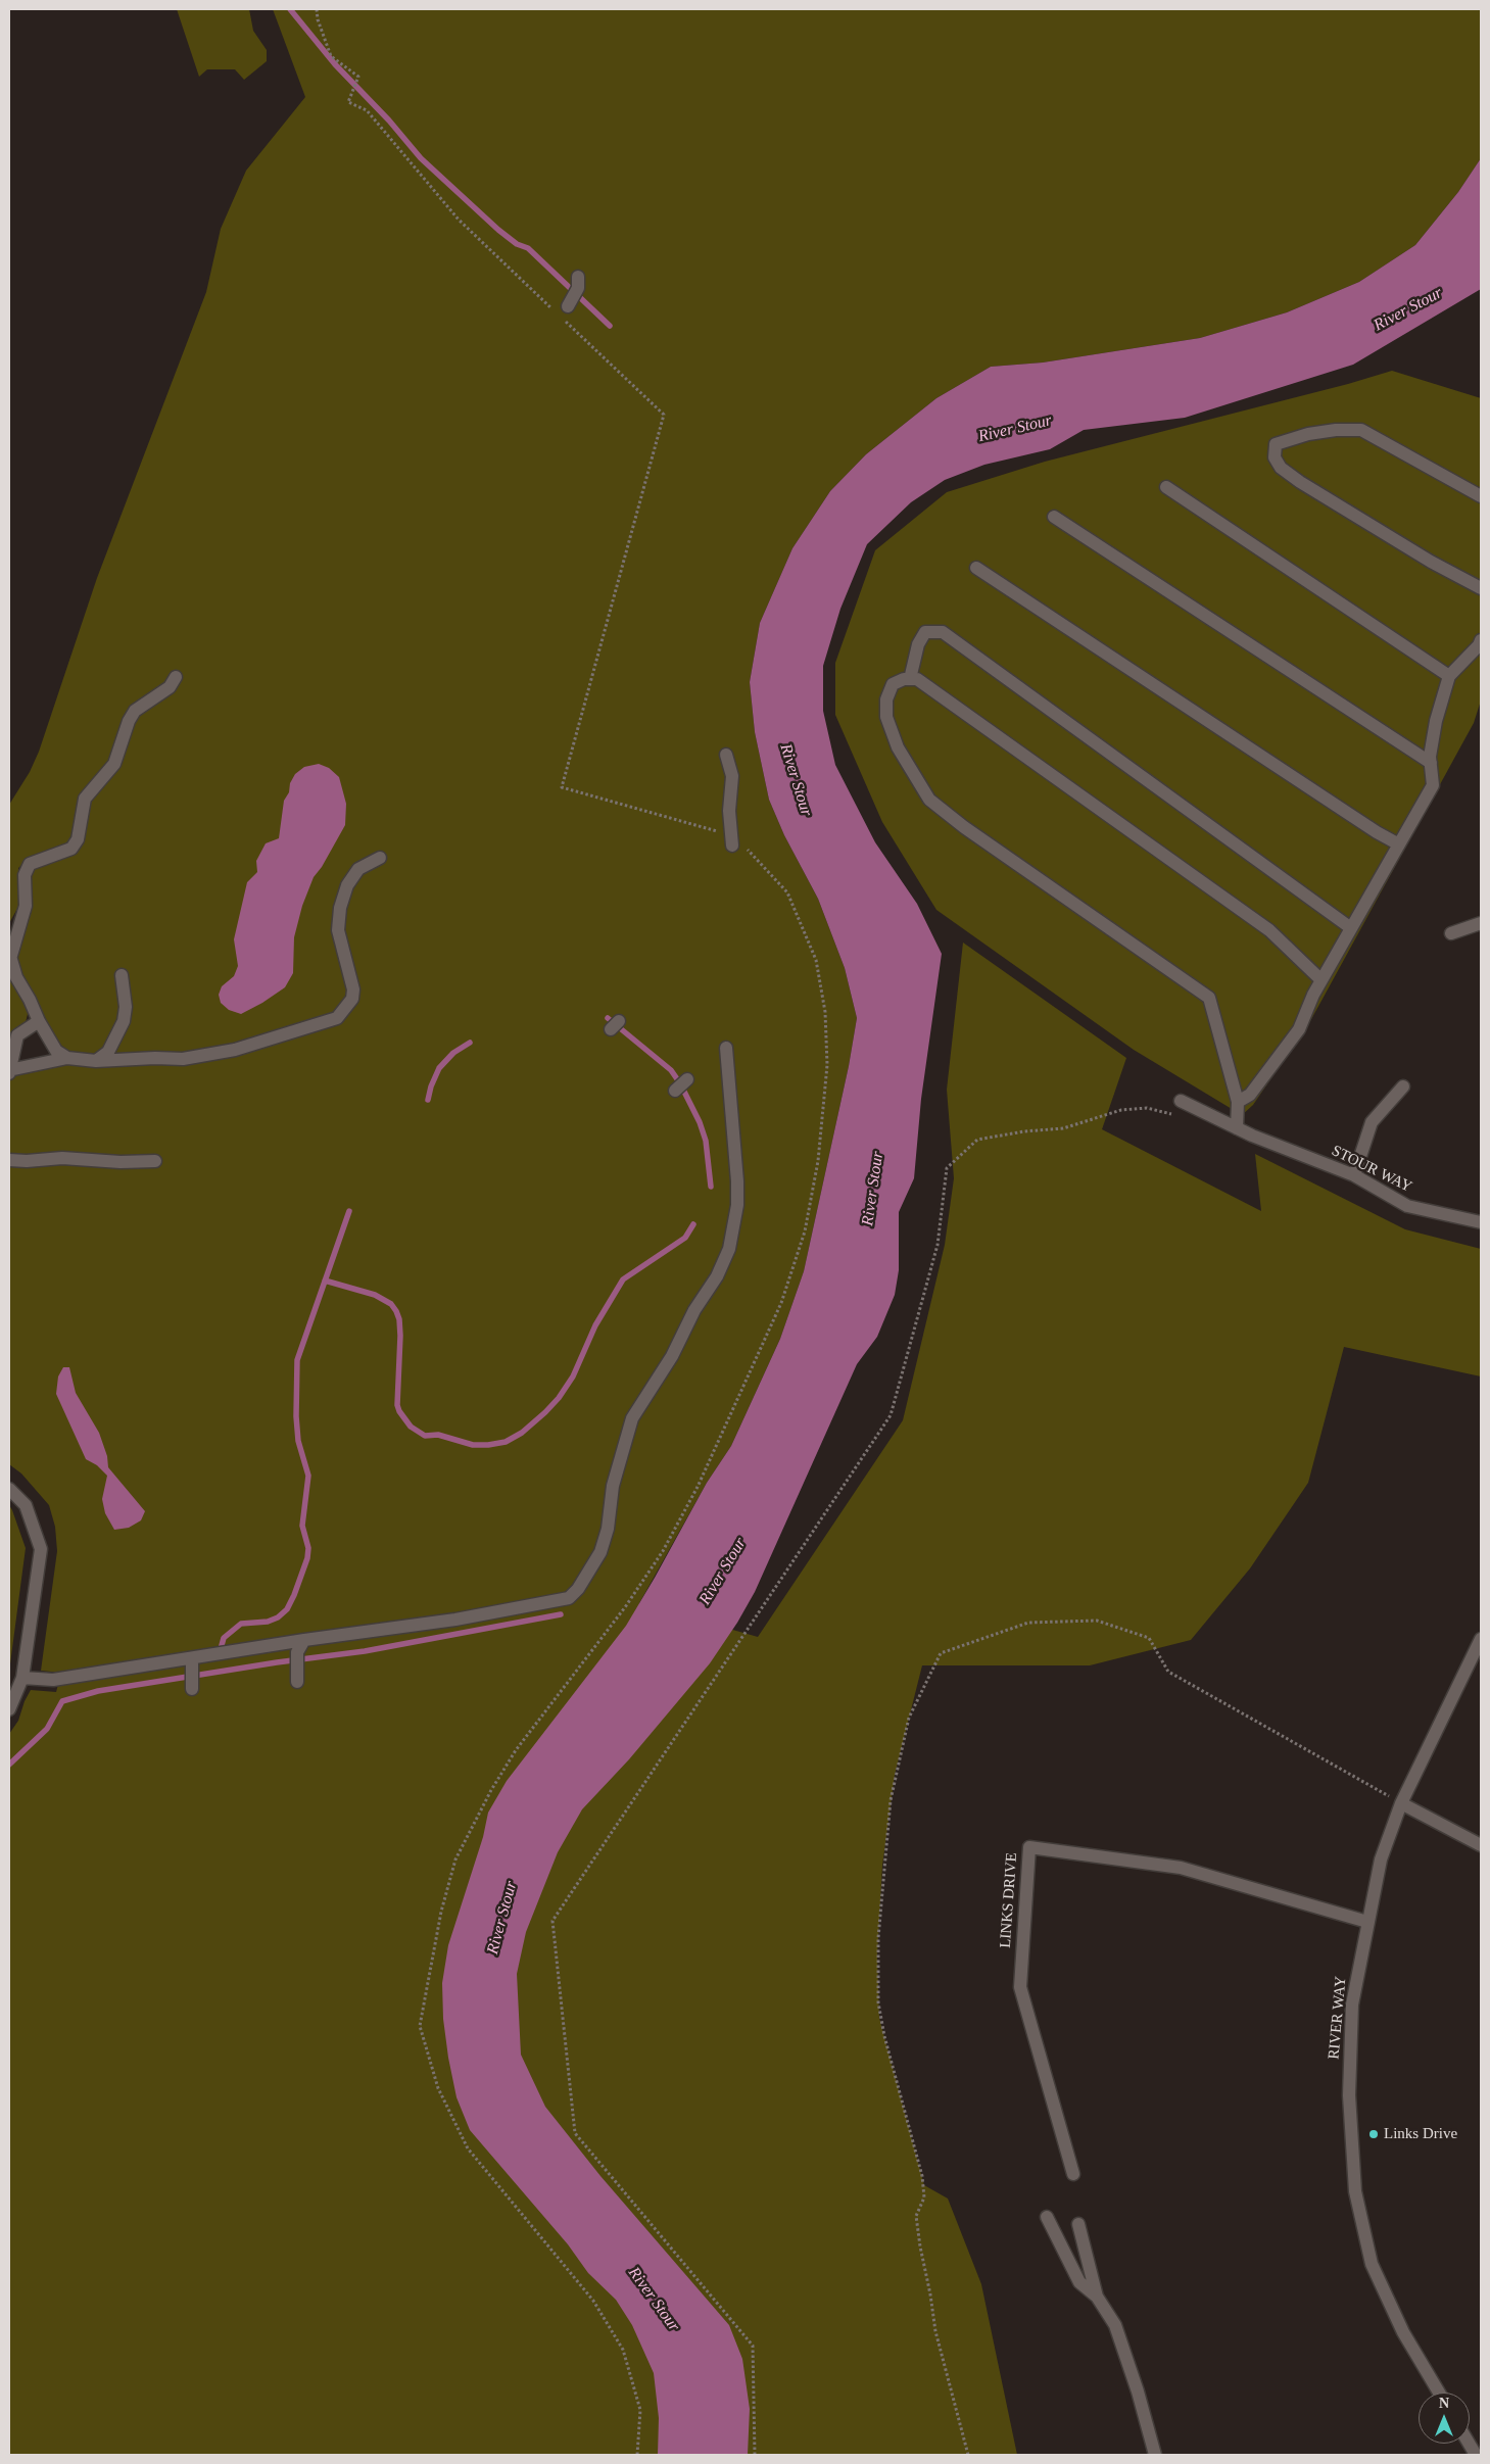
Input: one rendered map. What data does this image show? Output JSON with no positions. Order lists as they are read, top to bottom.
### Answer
{
  "streets": {
    "street": ["STOUR WAY", "LINKS DRIVE", "RIVER WAY"]
  },
  "crossings": [
    ["LINKS DRIVE", "RIVER WAY"]
  ],
  "water": ["River Stour"],
  "places": ["Links Drive"],
  "north": "top"
}
